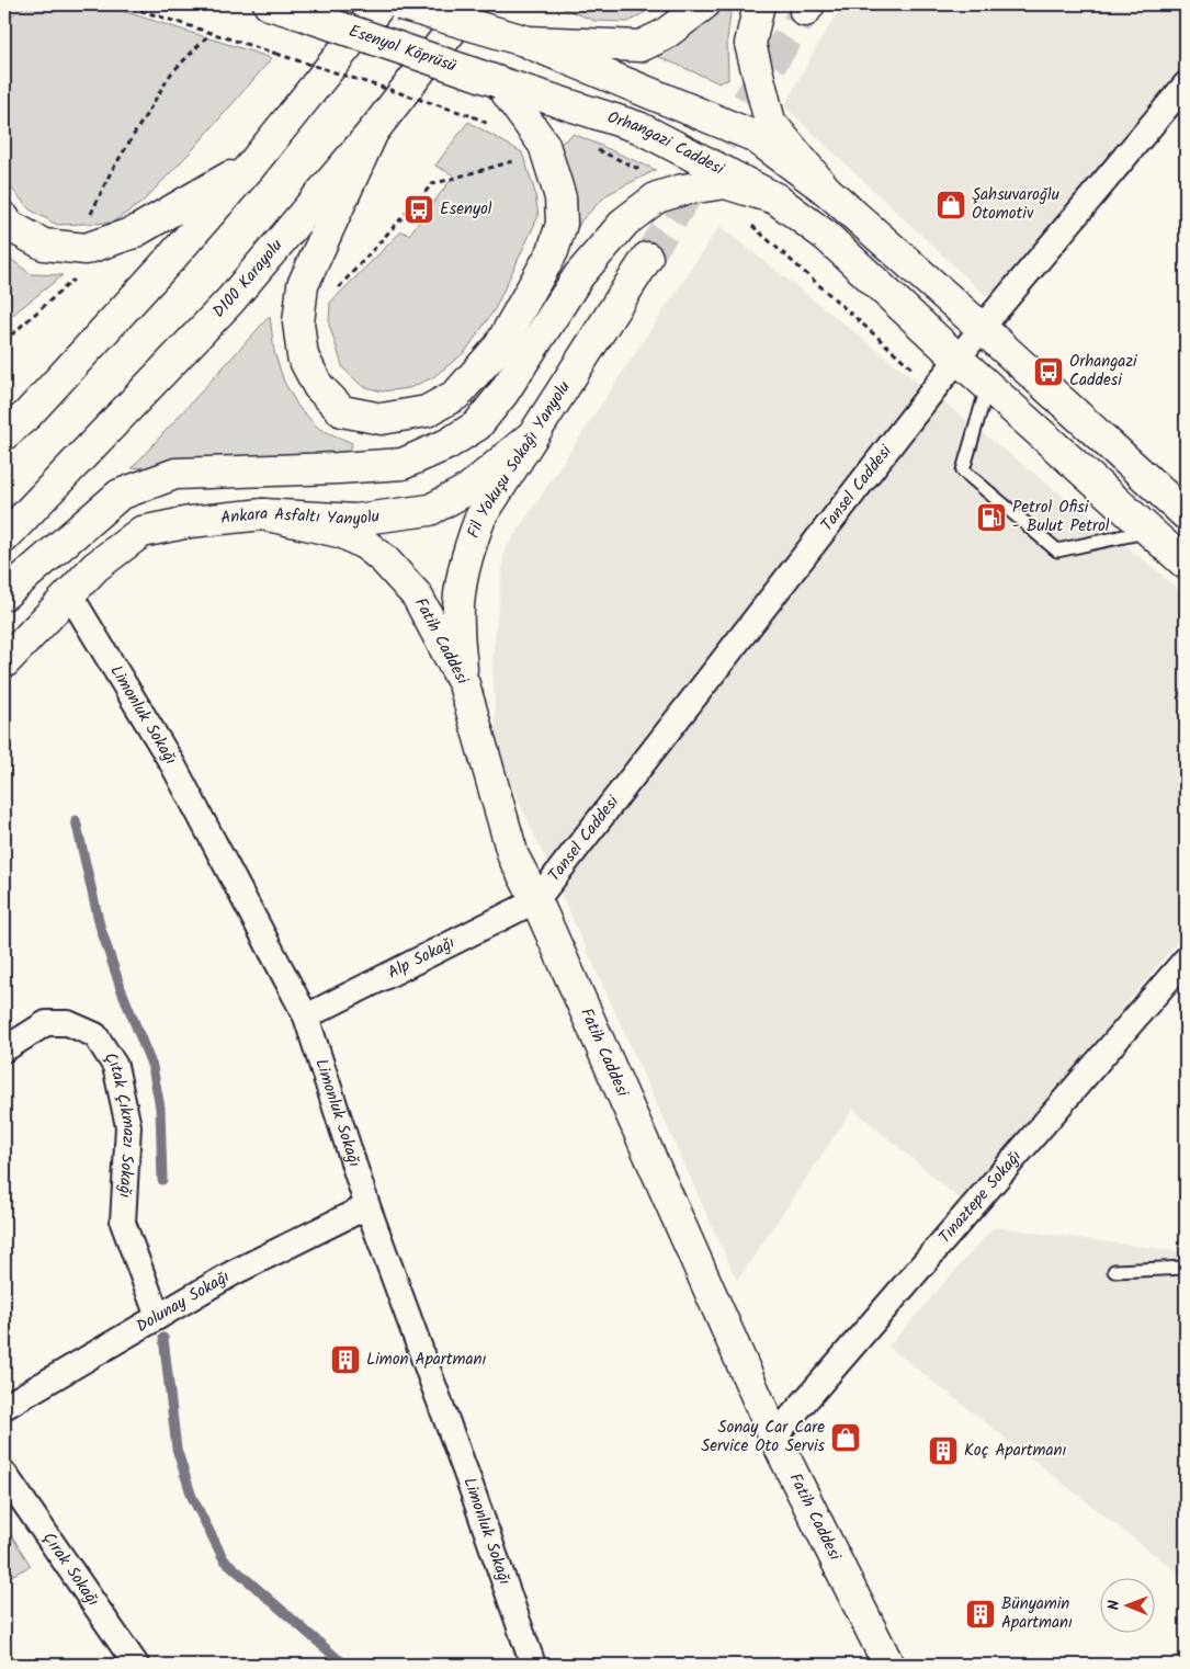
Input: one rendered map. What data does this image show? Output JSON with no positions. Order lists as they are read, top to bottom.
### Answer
{
  "streets": {
    "main road": [
      "Esenyol Köprüsü",
      "Orhangazi Caddesi",
      "D100 Karayolu",
      "Fil Yokuşu Sokağı Yanyolu",
      "Ankara Asfaltı Yanyolu",
      "Fatih Caddesi"
    ],
    "street": [
      "Tansel Caddesi",
      "Limonluk Sokağı",
      "Alp Sokağı",
      "Çıtak Çıkmazı Sokağı",
      "Tınaztepe Sokağı",
      "Dolunay Sokağı",
      "Çırak Sokağı"
    ]
  },
  "crossings": [
    ["Esenyol Köprüsü", "Orhangazi Caddesi"],
    ["Orhangazi Caddesi", "Tansel Caddesi"],
    ["Fil Yokuşu Sokağı Yanyolu", "Ankara Asfaltı Yanyolu"],
    ["Fil Yokuşu Sokağı Yanyolu", "Fatih Caddesi"],
    ["Tansel Caddesi", "Fatih Caddesi"],
    ["Tansel Caddesi", "Alp Sokağı"],
    ["Ankara Asfaltı Yanyolu", "Fatih Caddesi"],
    ["Ankara Asfaltı Yanyolu", "Limonluk Sokağı"],
    ["Fatih Caddesi", "Alp Sokağı"],
    ["Fatih Caddesi", "Tınaztepe Sokağı"],
    ["Limonluk Sokağı", "Alp Sokağı"],
    ["Limonluk Sokağı", "Dolunay Sokağı"],
    ["Çıtak Çıkmazı Sokağı", "Dolunay Sokağı"]
  ],
  "places": {
    "shop": ["Şahsuvaroğlu Otomotiv", "Sonay Car Care Service Oto Servis"],
    "bus stop": ["Esenyol", "Orhangazi Caddesi"],
    "fuel station": ["Petrol Ofisi - Bulut Petrol"],
    "building": ["Limon Apartmanı", "Koç Apartmanı", "Bünyamin Apartmanı"]
  },
  "north": "left"
}
